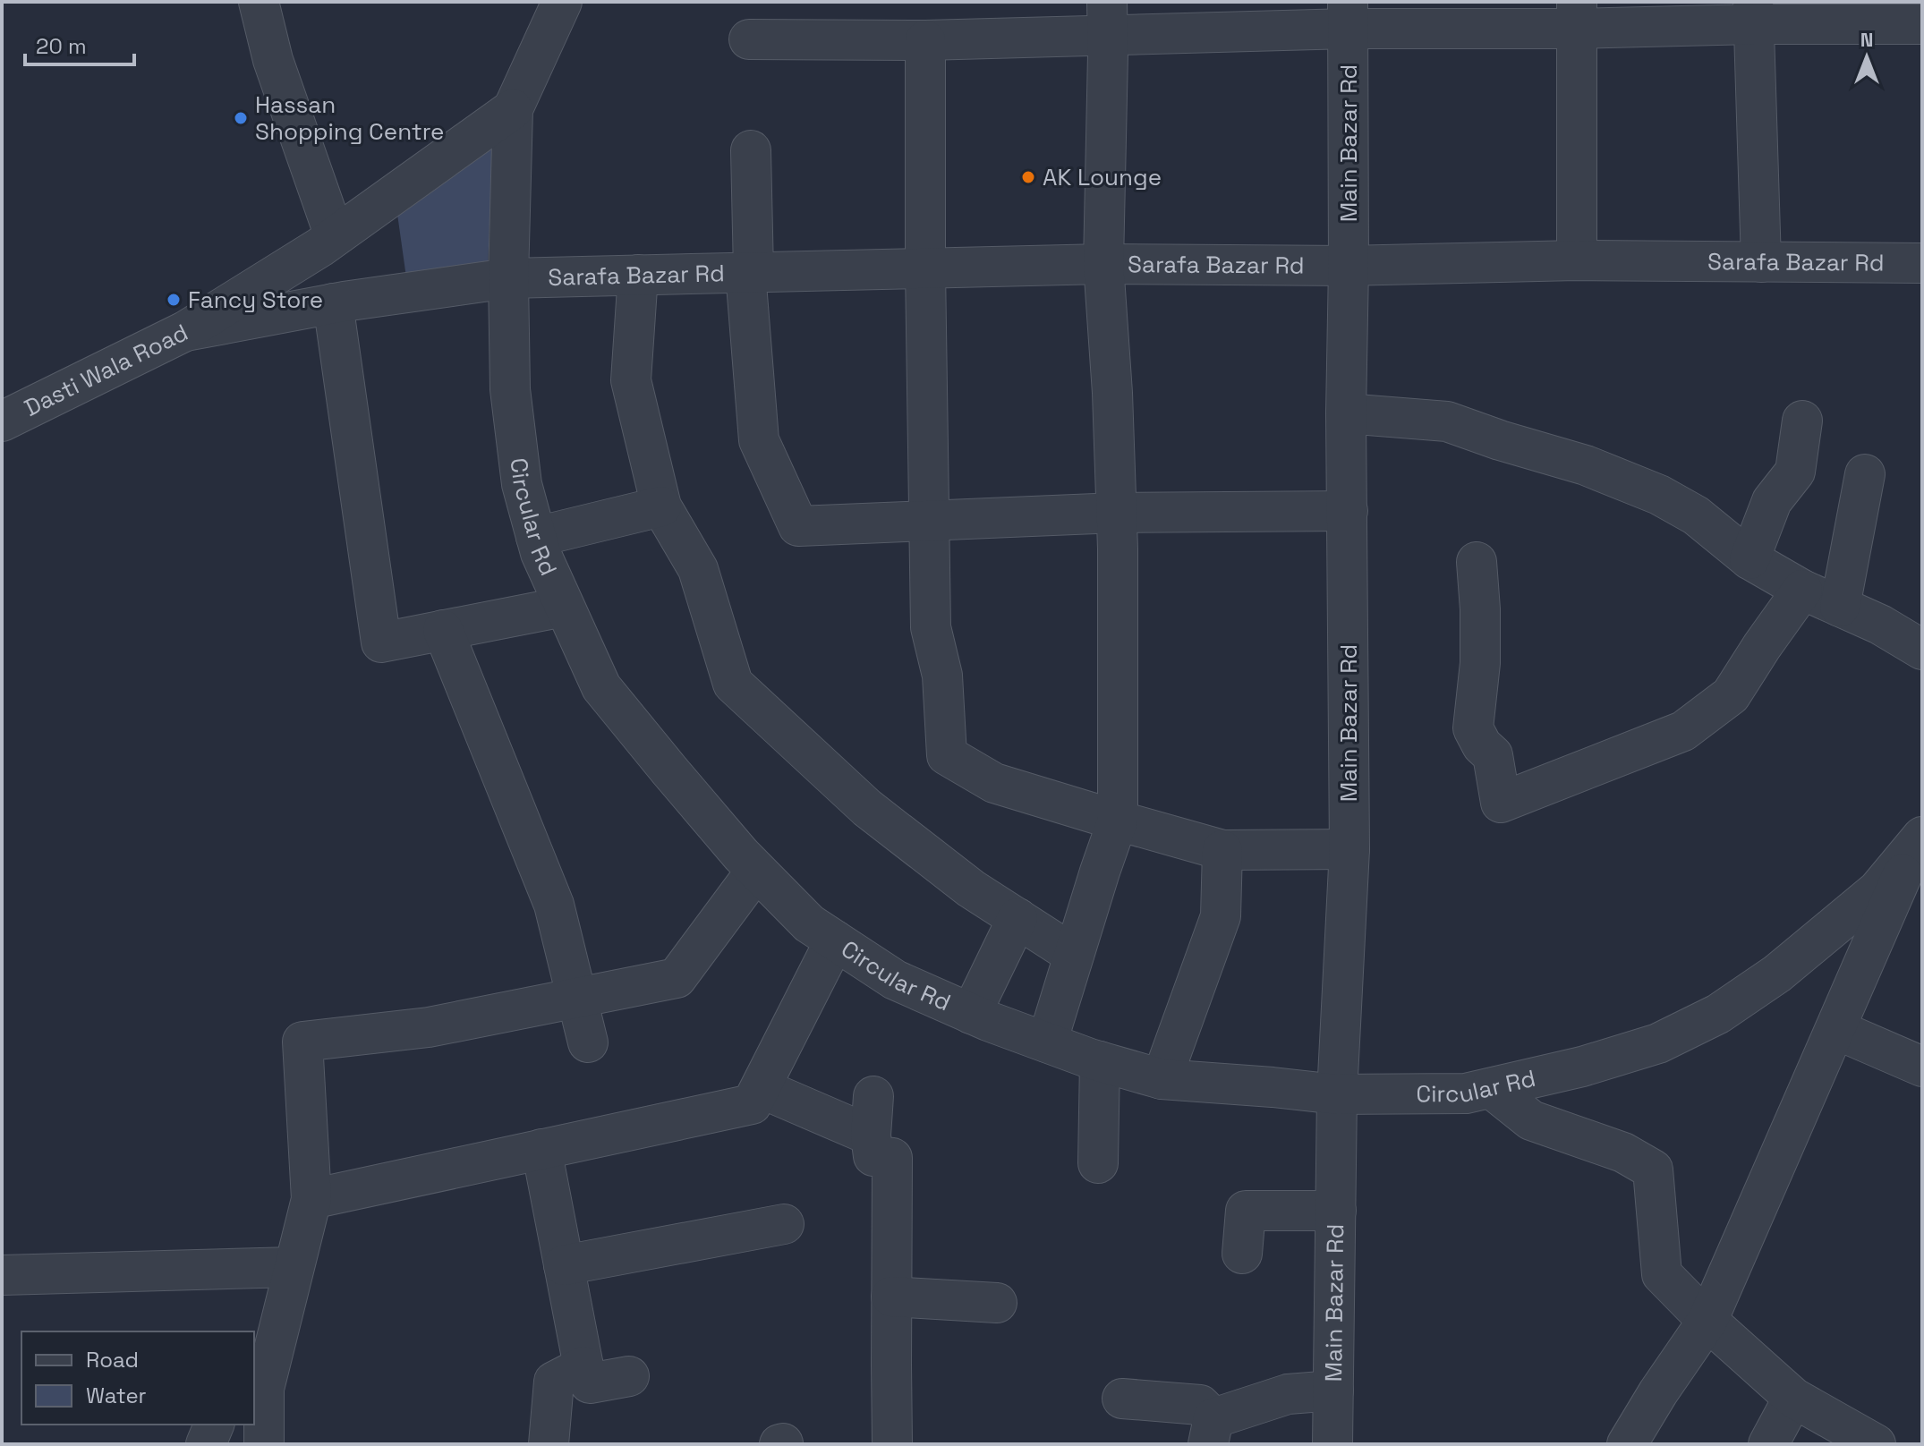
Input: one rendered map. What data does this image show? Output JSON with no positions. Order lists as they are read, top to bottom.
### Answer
{
  "streets": {
    "street": [
      "Main Bazar Rd",
      "Sarafa Bazar Rd",
      "Dasti Wala Road",
      "Circular Rd"
    ]
  },
  "crossings": [
    ["Main Bazar Rd", "Sarafa Bazar Rd"],
    ["Main Bazar Rd", "Circular Rd"],
    ["Sarafa Bazar Rd", "Dasti Wala Road"],
    ["Sarafa Bazar Rd", "Circular Rd"],
    ["Dasti Wala Road", "Circular Rd"]
  ],
  "places": ["Hassan Shopping Centre", "AK Lounge", "Fancy Store"],
  "legend": ["Road", "Water"],
  "scale_bar": "20 m",
  "north": "top"
}
